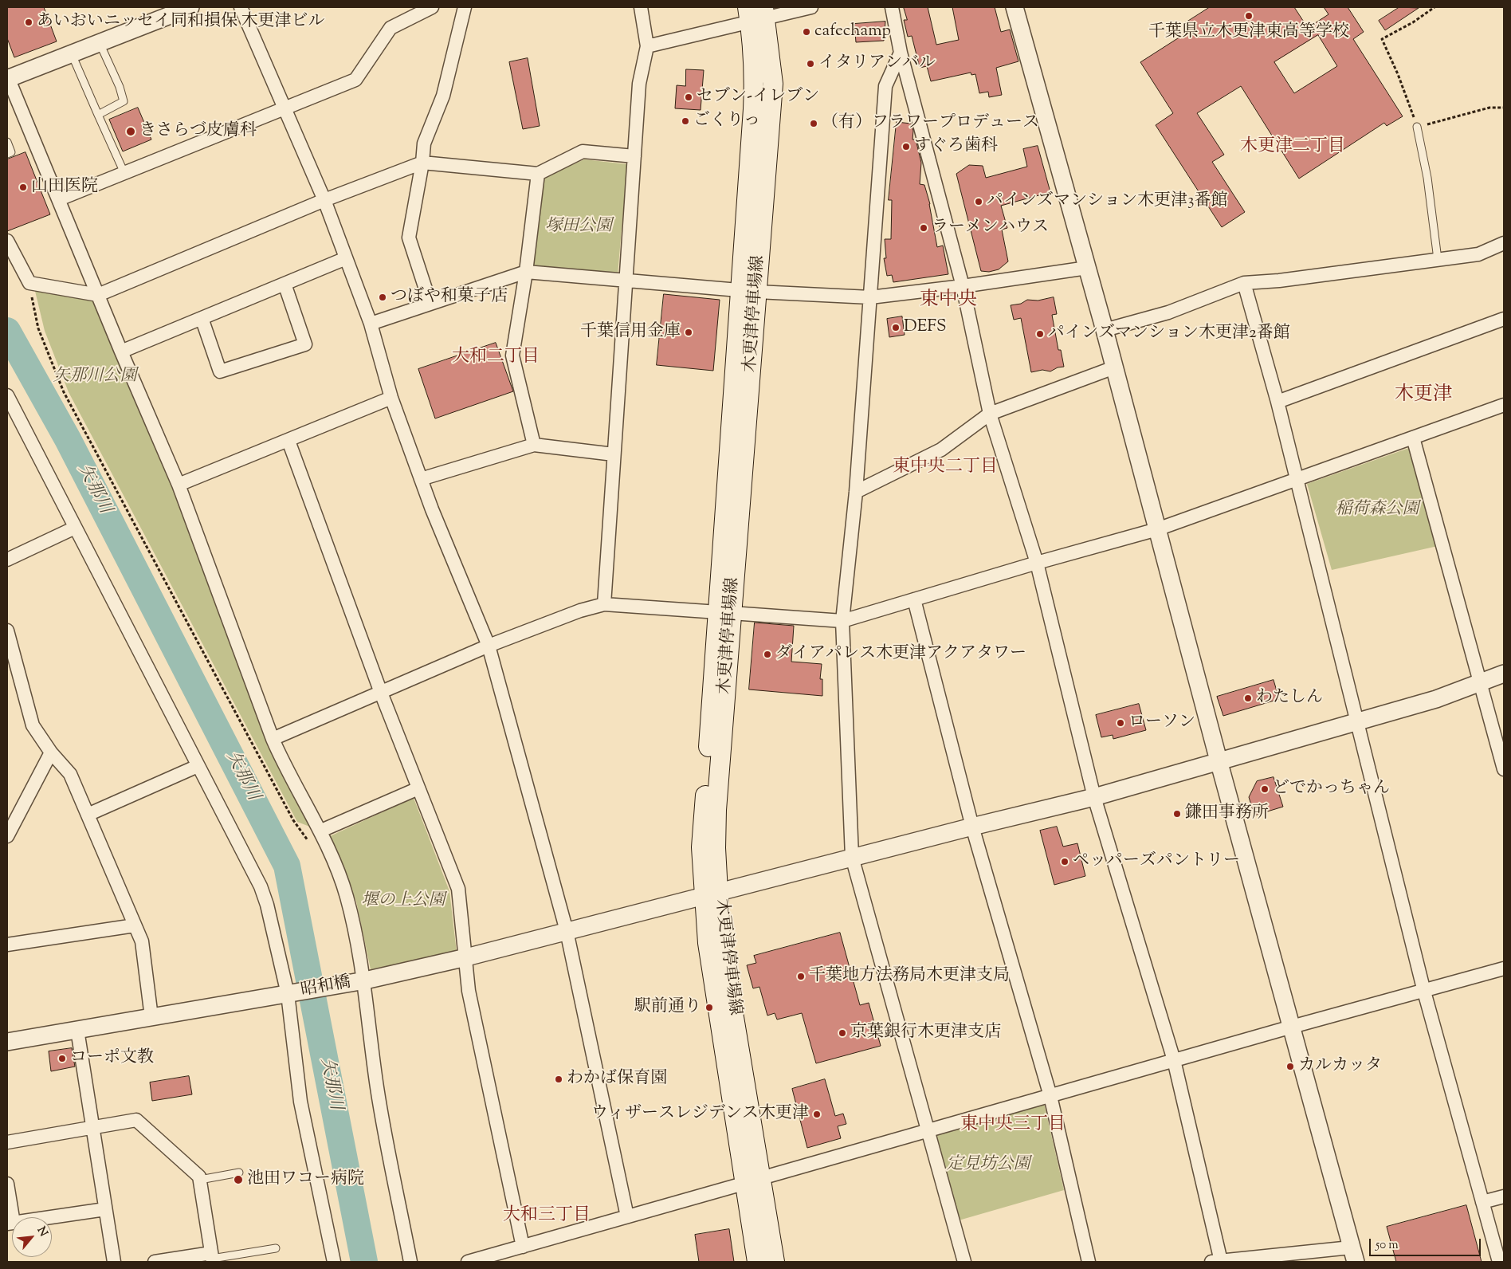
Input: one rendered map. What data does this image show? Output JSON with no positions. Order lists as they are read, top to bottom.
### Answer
{
  "streets": {
    "main road": ["木更津停車場線"],
    "street": ["昭和橋"]
  },
  "crossings": [
    ["木更津停車場線", "昭和橋"]
  ],
  "districts": [
    "木更津二丁目",
    "東中央",
    "大和二丁目",
    "木更津",
    "東中央二丁目",
    "東中央三丁目",
    "大和三丁目"
  ],
  "water": ["矢那川"],
  "parks": [
    "塚田公園",
    "矢那川公園",
    "稲荷森公園",
    "堰の上公園",
    "定見坊公園"
  ],
  "places": [
    "千葉県立木更津東高等学校",
    "あいおいニッセイ同和損保 木更津ビル",
    "cafechamp",
    "イタリアンバル",
    "セブン-イレブン",
    "ごくりっ",
    "（有）フラワープロデュース",
    "きさらづ皮膚科",
    "すぐろ歯科",
    "山田医院",
    "パインズマンション木更津3番館",
    "ラーメンハウス",
    "つぼや和菓子店",
    "DEFS",
    "千葉信用金庫",
    "パインズマンション木更津2番館",
    "ダイアパレス木更津アクアタワー",
    "わたしん",
    "ローソン",
    "どでかっちゃん",
    "鎌田事務所",
    "ペッパーズパントリー",
    "千葉地方法務局木更津支局",
    "駅前通り",
    "京葉銀行木更津支店",
    "コーポ文教",
    "カルカッタ",
    "わかば保育園",
    "ウィザースレジデンス木更津",
    "池田ワコー病院"
  ],
  "scale_bar": "50 m",
  "north": "top right"
}
